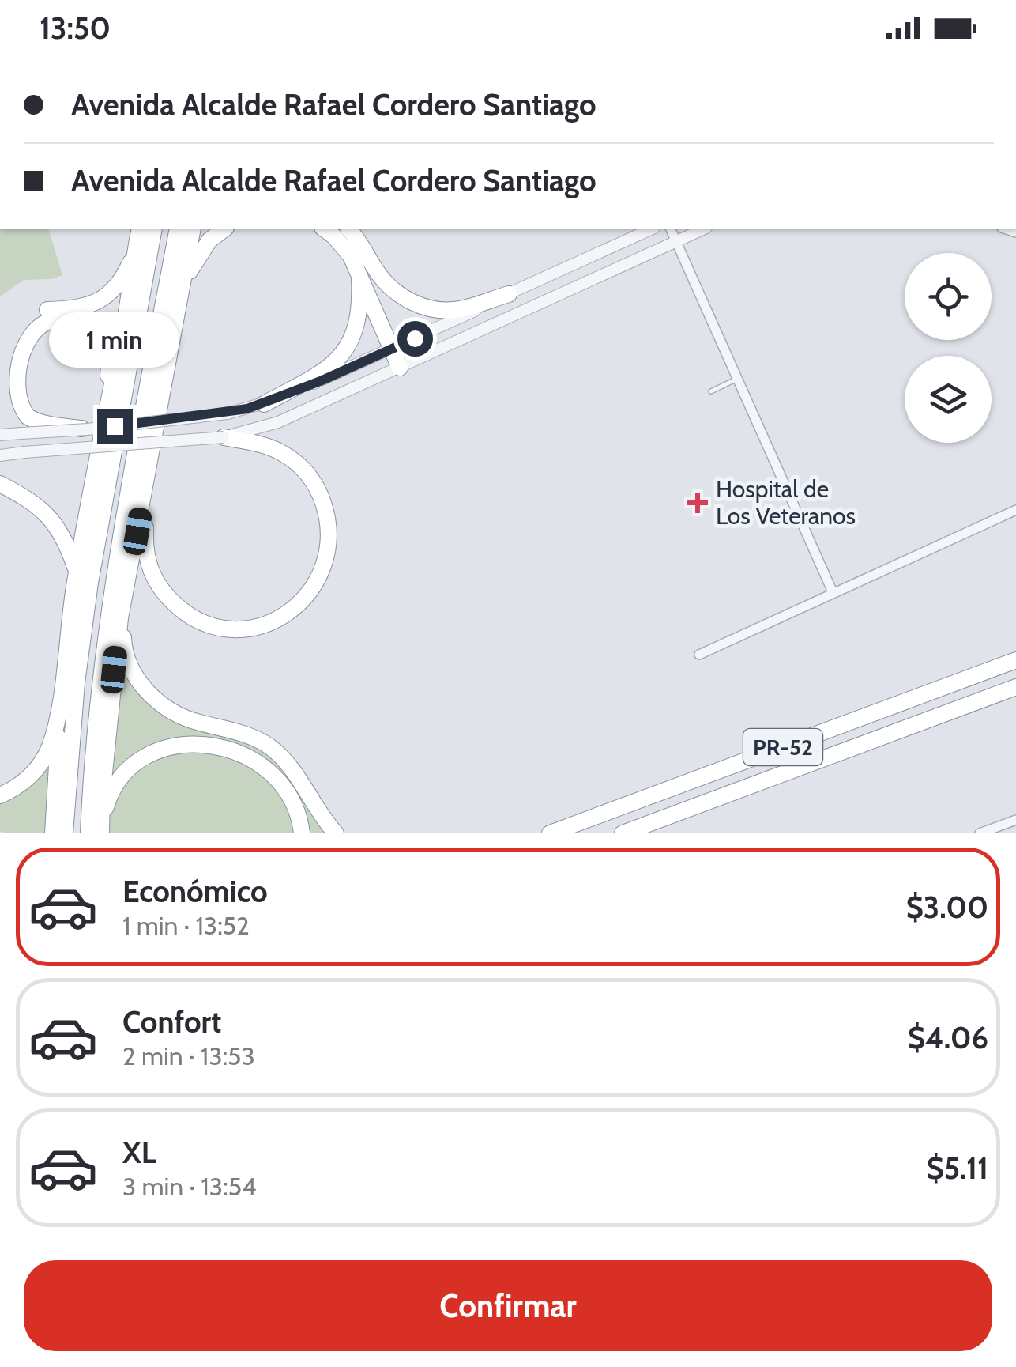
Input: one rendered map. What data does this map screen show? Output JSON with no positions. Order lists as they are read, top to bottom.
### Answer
{
  "streets": {
    "highway": ["PR-52"]
  },
  "places": {
    "health": ["Hospital de Los Veteranos"]
  },
  "page": {
    "status": "13:50",
    "banner": ["Avenida Alcalde Rafael Cordero Santiago", "Avenida Alcalde Rafael Cordero Santiago"],
    "bubble": "1 min",
    "list": [
      {
        "name": "Económico",
        "note": "1 min · 13:52",
        "value": "$3.00"
      },
      {
        "name": "Confort",
        "note": "2 min · 13:53",
        "value": "$4.06"
      },
      {
        "name": "XL",
        "note": "3 min · 13:54",
        "value": "$5.11"
      }
    ],
    "buttons": "Confirmar"
  }
}
